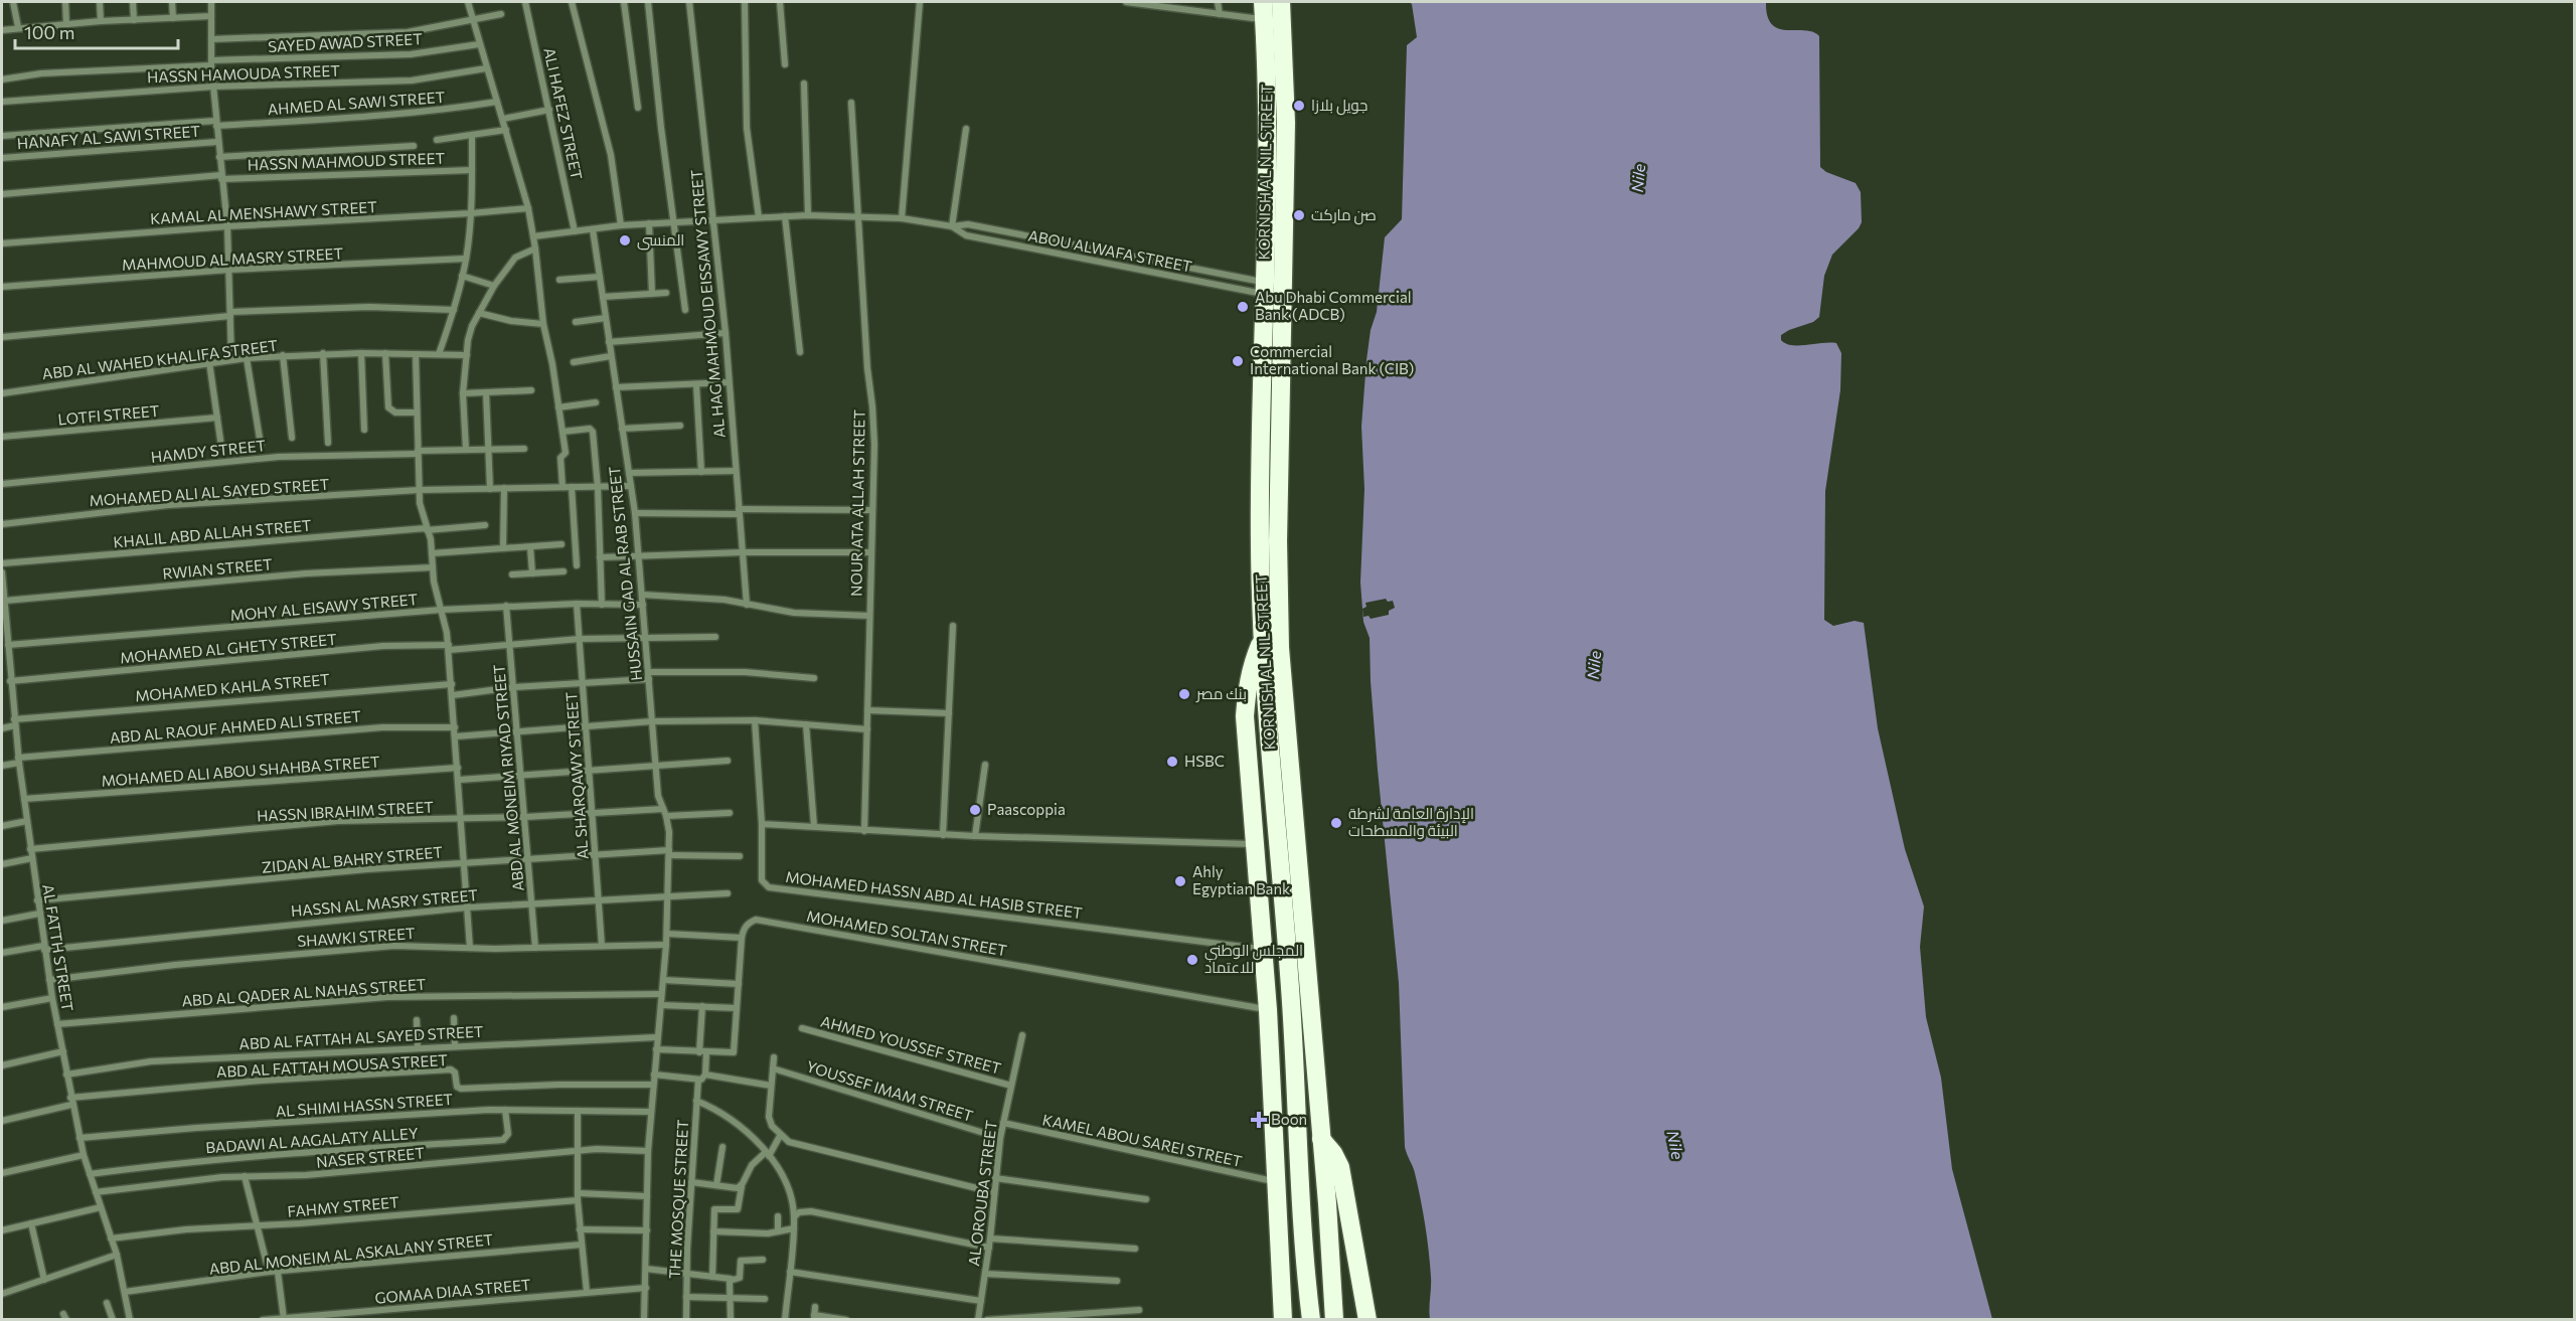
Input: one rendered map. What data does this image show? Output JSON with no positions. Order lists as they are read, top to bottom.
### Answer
{
  "streets": {
    "highway": ["KORNISH AL NIL STREET"],
    "street": [
      "SAYED AWAD STREET",
      "HASSN HAMOUDA STREET",
      "AHMED AL SAWI STREET",
      "ALI HAFEZ STREET",
      "HANAFY AL SAWI STREET",
      "HASSN MAHMOUD STREET",
      "KAMAL AL MENSHAWY STREET",
      "ABOU ALWAFA STREET",
      "MAHMOUD AL MASRY STREET",
      "AL HAG MAHMOUD EISSAWY STREET",
      "ABD AL WAHED KHALIFA STREET",
      "LOTFI STREET",
      "HAMDY STREET",
      "MOHAMED ALI AL SAYED STREET",
      "NOUR ATA ALLAH STREET",
      "KHALIL ABD ALLAH STREET",
      "RWIAN STREET",
      "HUSSAIN GAD AL RAB STREET",
      "MOHY AL EISAWY STREET",
      "MOHAMED AL GHETY STREET",
      "MOHAMED KAHLA STREET",
      "ABD AL RAOUF AHMED ALI STREET",
      "MOHAMED ALI ABOU SHAHBA STREET",
      "AL SHARQAWY STREET",
      "ABD AL MONEIM RIYAD STREET",
      "HASSN IBRAHIM STREET",
      "ZIDAN AL BAHRY STREET",
      "MOHAMED HASSN ABD AL HASIB STREET",
      "HASSN AL MASRY STREET",
      "MOHAMED SOLTAN STREET",
      "SHAWKI STREET",
      "AL FATTH STREET",
      "ABD AL QADER AL NAHAS STREET",
      "ABD AL FATTAH AL SAYED STREET",
      "AHMED YOUSSEF STREET",
      "ABD AL FATTAH MOUSA STREET",
      "YOUSSEF IMAM STREET",
      "AL SHIMI HASSN STREET",
      "BADAWI AL AAGALATY ALLEY",
      "KAMEL ABOU SAREI STREET",
      "NASER STREET",
      "AL OROUBA STREET",
      "THE MOSQUE STREET",
      "FAHMY STREET",
      "ABD AL MONEIM AL ASKALANY STREET",
      "GOMAA DIAA STREET"
    ]
  },
  "crossings": [
    ["ALI HAFEZ STREET", "ABOU ALWAFA STREET"],
    ["KORNISH AL NIL STREET", "ABOU ALWAFA STREET"],
    ["ABOU ALWAFA STREET", "AL HAG MAHMOUD EISSAWY STREET"],
    ["ABOU ALWAFA STREET", "NOUR ATA ALLAH STREET"],
    ["ABOU ALWAFA STREET", "HUSSAIN GAD AL RAB STREET"],
    ["MOHAMED ALI AL SAYED STREET", "HUSSAIN GAD AL RAB STREET"],
    ["RWIAN STREET", "AL FATTH STREET"],
    ["HUSSAIN GAD AL RAB STREET", "MOHY AL EISAWY STREET"],
    ["HUSSAIN GAD AL RAB STREET", "MOHAMED AL GHETY STREET"],
    ["HUSSAIN GAD AL RAB STREET", "HASSN IBRAHIM STREET"],
    ["MOHY AL EISAWY STREET", "AL SHARQAWY STREET"],
    ["MOHY AL EISAWY STREET", "ABD AL MONEIM RIYAD STREET"],
    ["MOHY AL EISAWY STREET", "AL FATTH STREET"],
    ["MOHAMED AL GHETY STREET", "AL SHARQAWY STREET"],
    ["MOHAMED AL GHETY STREET", "ABD AL MONEIM RIYAD STREET"],
    ["MOHAMED AL GHETY STREET", "AL FATTH STREET"],
    ["MOHAMED KAHLA STREET", "AL FATTH STREET"],
    ["ABD AL RAOUF AHMED ALI STREET", "AL FATTH STREET"],
    ["MOHAMED ALI ABOU SHAHBA STREET", "AL FATTH STREET"],
    ["AL SHARQAWY STREET", "HASSN IBRAHIM STREET"],
    ["AL SHARQAWY STREET", "ZIDAN AL BAHRY STREET"],
    ["AL SHARQAWY STREET", "HASSN AL MASRY STREET"],
    ["AL SHARQAWY STREET", "SHAWKI STREET"],
    ["ABD AL MONEIM RIYAD STREET", "HASSN IBRAHIM STREET"],
    ["ABD AL MONEIM RIYAD STREET", "ZIDAN AL BAHRY STREET"],
    ["ABD AL MONEIM RIYAD STREET", "HASSN AL MASRY STREET"],
    ["ABD AL MONEIM RIYAD STREET", "SHAWKI STREET"],
    ["HASSN IBRAHIM STREET", "AL FATTH STREET"],
    ["ZIDAN AL BAHRY STREET", "AL FATTH STREET"],
    ["HASSN AL MASRY STREET", "AL FATTH STREET"],
    ["SHAWKI STREET", "AL FATTH STREET"],
    ["AL FATTH STREET", "ABD AL QADER AL NAHAS STREET"],
    ["AL FATTH STREET", "ABD AL FATTAH AL SAYED STREET"],
    ["AL FATTH STREET", "ABD AL FATTAH MOUSA STREET"],
    ["AL FATTH STREET", "AL SHIMI HASSN STREET"],
    ["AL FATTH STREET", "BADAWI AL AAGALATY ALLEY"],
    ["AL FATTH STREET", "NASER STREET"],
    ["AL FATTH STREET", "FAHMY STREET"],
    ["AL FATTH STREET", "ABD AL MONEIM AL ASKALANY STREET"],
    ["AHMED YOUSSEF STREET", "AL OROUBA STREET"],
    ["YOUSSEF IMAM STREET", "AL OROUBA STREET"],
    ["AL SHIMI HASSN STREET", "BADAWI AL AAGALATY ALLEY"],
    ["KAMEL ABOU SAREI STREET", "AL OROUBA STREET"]
  ],
  "water": ["Nile"],
  "places": {
    "other": [
      "جويل بلازا",
      "صن ماركت",
      "المنسى",
      "Abu Dhabi Commercial Bank (ADCB)",
      "Commercial International Bank (CIB)",
      "بنك مصر",
      "HSBC",
      "Paascoppia",
      "الإدارة العامة لشرطة البيئة والمسطحات",
      "Ahly Egyptian Bank",
      "المجلس الوطني للاعتماد"
    ],
    "health": ["Boon"]
  },
  "scale_bar": "100 m"
}
